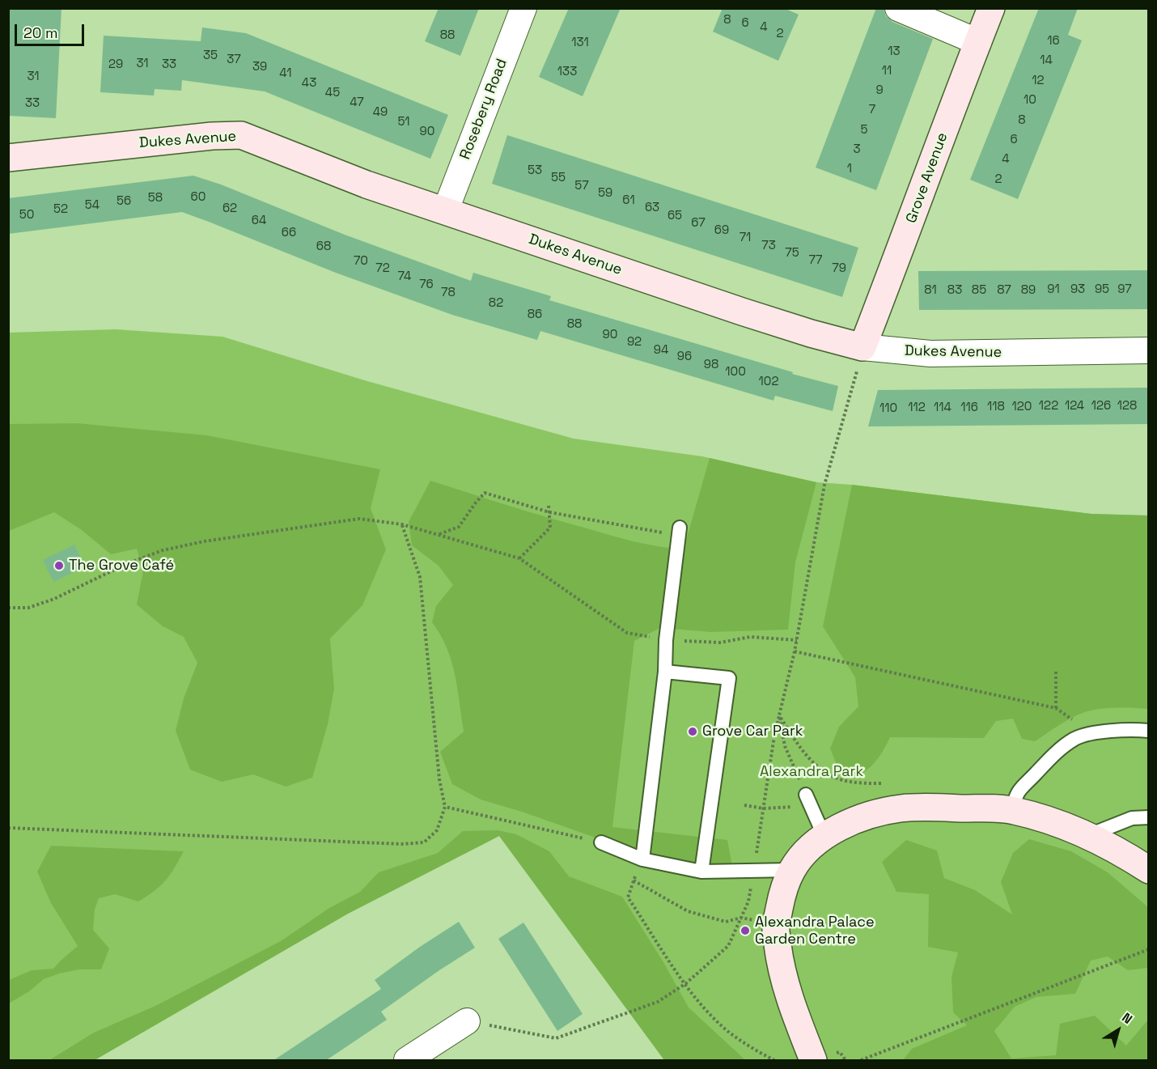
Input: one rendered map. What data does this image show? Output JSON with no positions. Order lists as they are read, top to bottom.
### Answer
{
  "streets": {
    "street": ["Rosebery Road", "Dukes Avenue", "Grove Avenue"]
  },
  "crossings": [
    ["Rosebery Road", "Dukes Avenue"],
    ["Dukes Avenue", "Grove Avenue"]
  ],
  "parks": ["Alexandra Park"],
  "places": ["The Grove Café", "Grove Car Park", "Alexandra Palace Garden Centre"],
  "house_numbers": [
    "8",
    "6",
    "4",
    "2",
    "88",
    "16",
    "131",
    "13",
    "35",
    "37",
    "14",
    "31",
    "29",
    "33",
    "39",
    "11",
    "133",
    "41",
    "31",
    "12",
    "43",
    "9",
    "45",
    "10",
    "47",
    "33",
    "7",
    "49",
    "8",
    "51",
    "5",
    "90",
    "6",
    "3",
    "4",
    "1",
    "53",
    "55",
    "2",
    "57",
    "59",
    "60",
    "58",
    "61",
    "56",
    "54",
    "63",
    "62",
    "52",
    "50",
    "65",
    "64",
    "67",
    "69",
    "66",
    "71",
    "73",
    "68",
    "75",
    "77",
    "70",
    "72",
    "79",
    "74",
    "76",
    "91",
    "93",
    "95",
    "97",
    "81",
    "83",
    "85",
    "87",
    "89",
    "78",
    "82",
    "86",
    "88",
    "90",
    "92",
    "94",
    "96",
    "98",
    "100",
    "102",
    "122",
    "124",
    "126",
    "128",
    "118",
    "120",
    "112",
    "114",
    "116",
    "110"
  ],
  "scale_bar": "20 m",
  "north": "top right"
}
